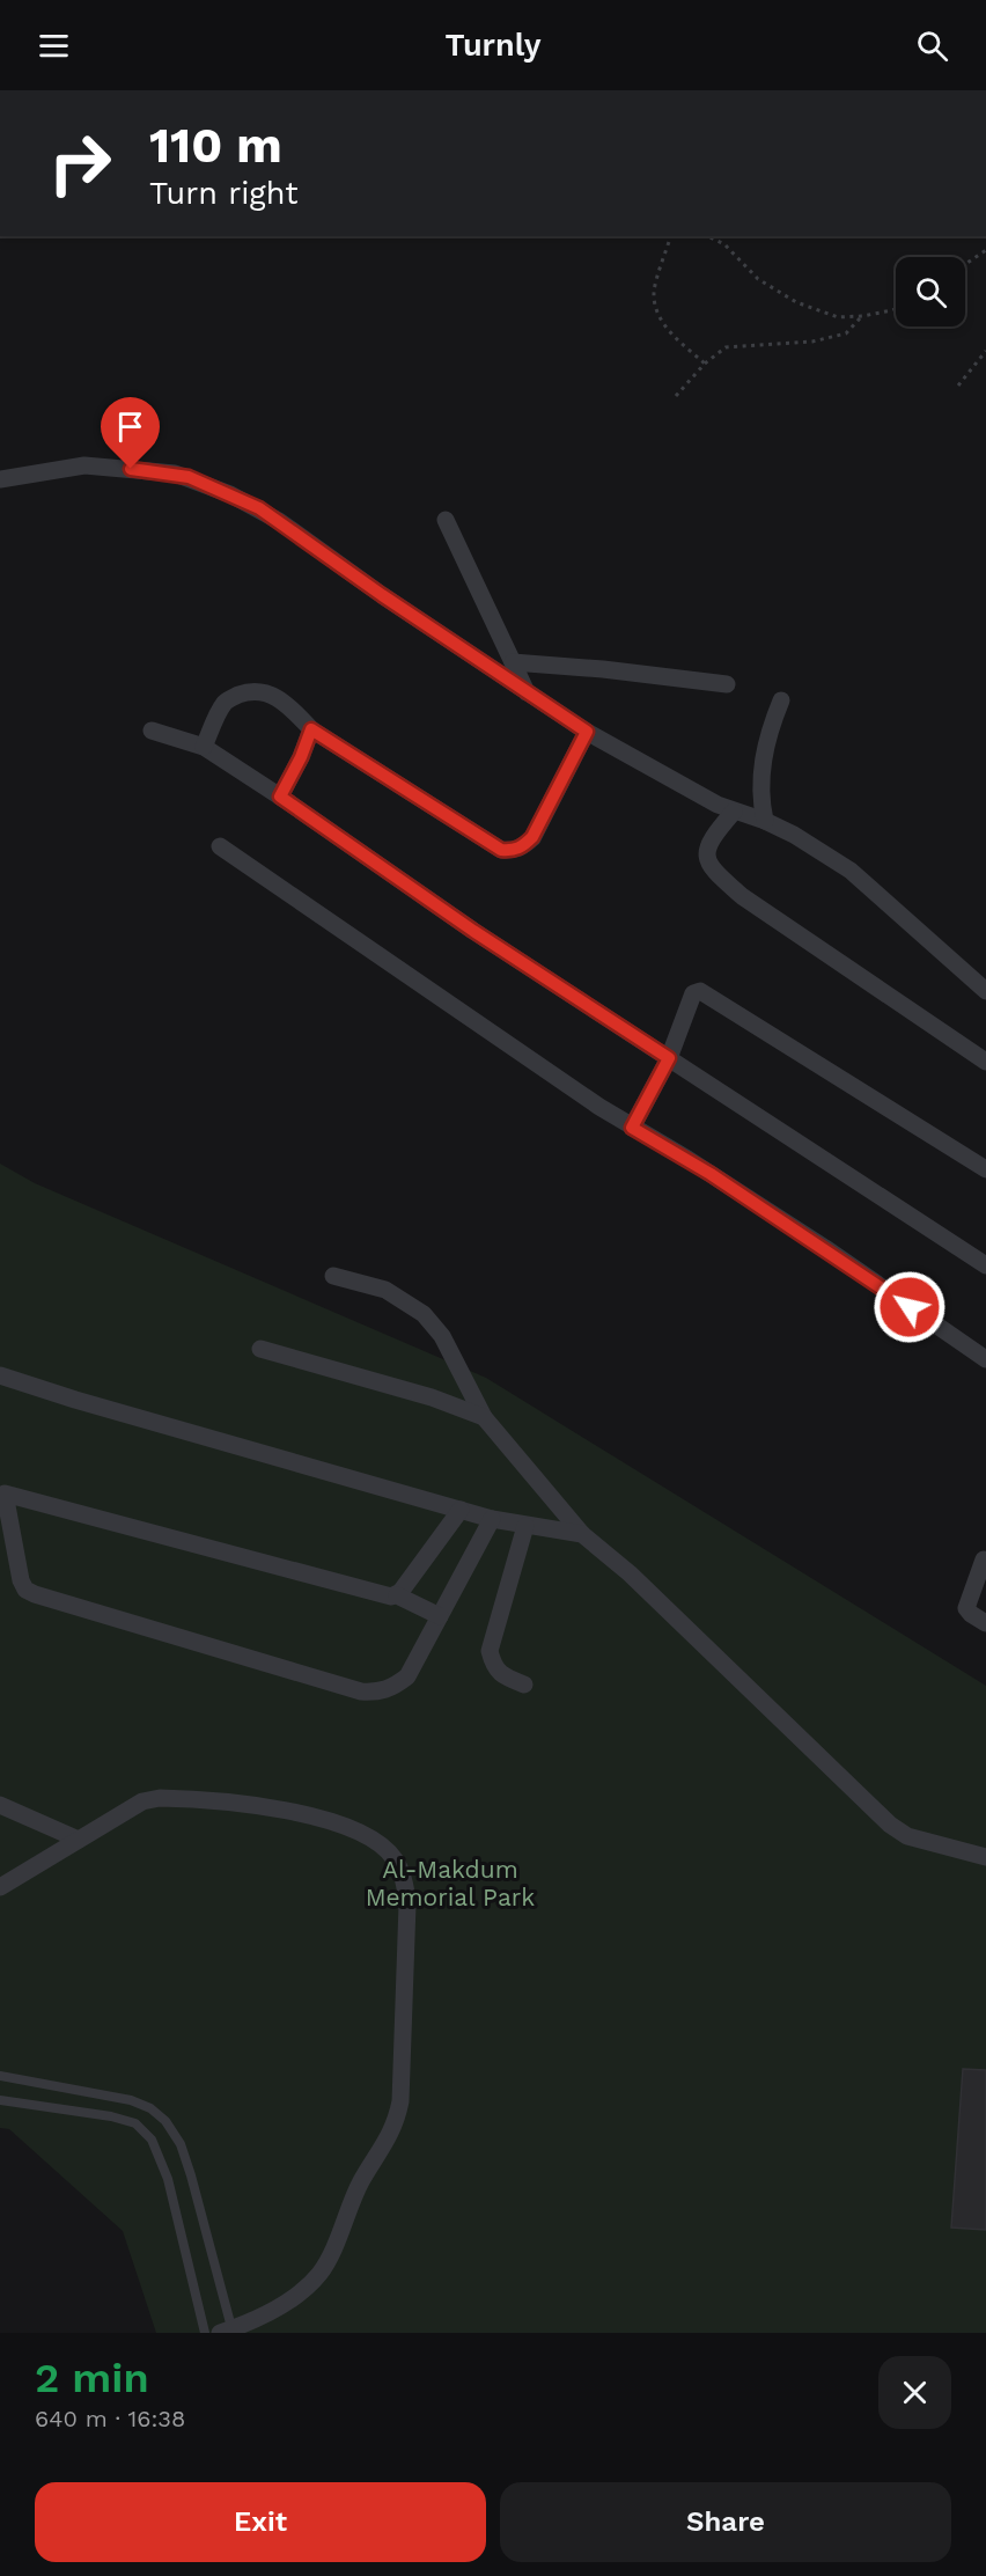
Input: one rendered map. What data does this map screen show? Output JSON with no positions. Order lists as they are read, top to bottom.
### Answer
{
  "parks": ["Al-Makdum Memorial Park"],
  "page": {
    "header": "Turnly",
    "turn": ["110 m", "Turn right"],
    "heading": ["2 min", "640 m · 16:38"],
    "buttons": ["Exit", "Share"]
  }
}
